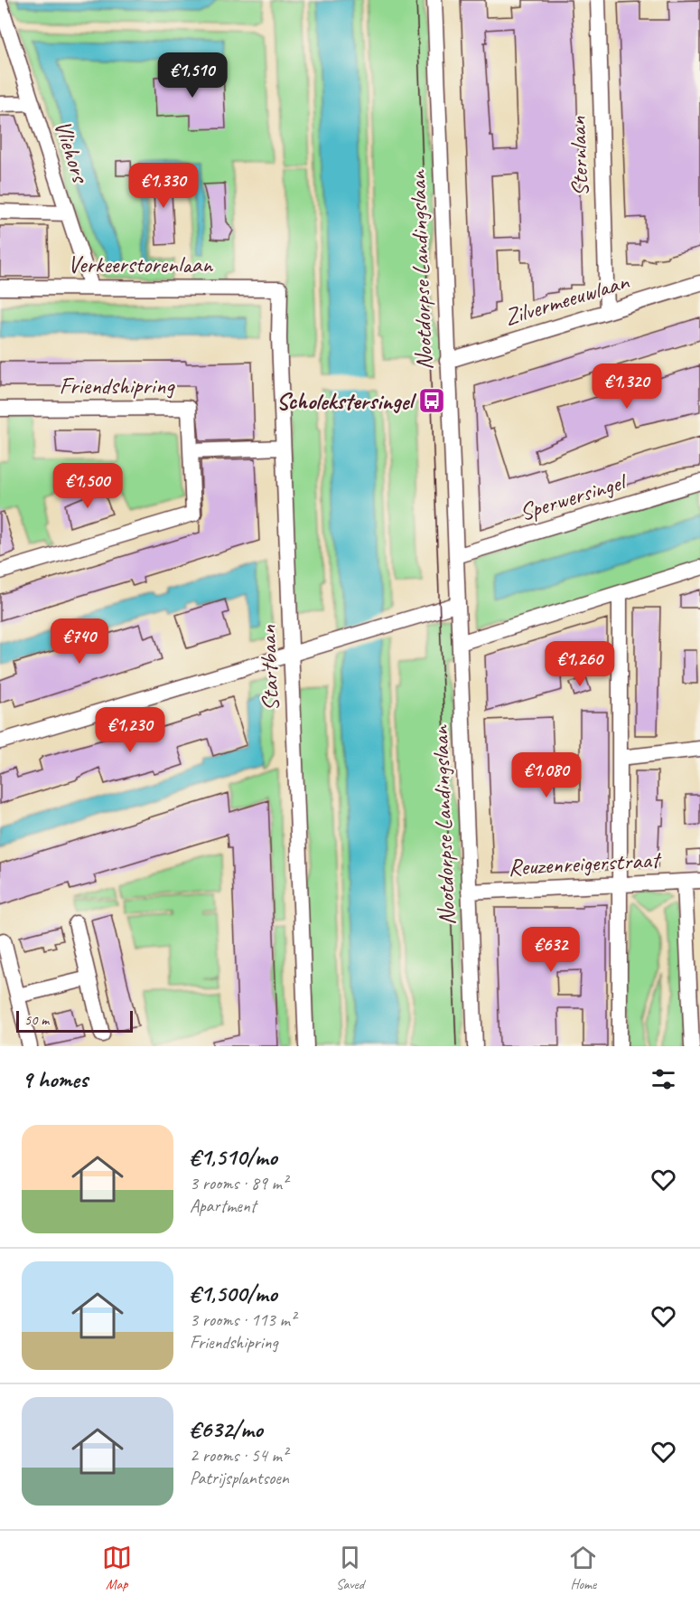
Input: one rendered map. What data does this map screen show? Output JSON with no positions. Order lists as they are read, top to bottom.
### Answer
{
  "streets": {
    "street": [
      "Vliehors",
      "Sternlaan",
      "Verkeerstorenlaan",
      "Nootdorpse Landingslaan",
      "Zilvermeeuwlaan",
      "Friendshipring",
      "Sperwersingel",
      "Startbaan",
      "Reuzenreigerstraat"
    ]
  },
  "crossings": [
    ["Vliehors", "Verkeerstorenlaan"],
    ["Sternlaan", "Zilvermeeuwlaan"],
    ["Verkeerstorenlaan", "Startbaan"],
    ["Nootdorpse Landingslaan", "Zilvermeeuwlaan"],
    ["Nootdorpse Landingslaan", "Sperwersingel"],
    ["Nootdorpse Landingslaan", "Reuzenreigerstraat"]
  ],
  "places": {
    "bus stop": ["Scholekstersingel"]
  },
  "scale_bar": "50 m",
  "page": {
    "price": [
      "€1,510",
      "€1,330",
      "€1,320",
      "€1,500",
      "€740",
      "€1,260",
      "€1,230",
      "€1,080",
      "€632"
    ],
    "scale": "50 m",
    "heading": "9 homes",
    "list": [
      {
        "name": "€1,510/mo",
        "note": "3 rooms · 89 m² · Apartment"
      },
      {
        "name": "€1,500/mo",
        "note": "3 rooms · 113 m² · Friendshipring"
      },
      {
        "name": "€632/mo",
        "note": "2 rooms · 54 m² · Patrijsplantsoen"
      }
    ],
    "tabs": ["Map", "Saved", "Home"]
  }
}
